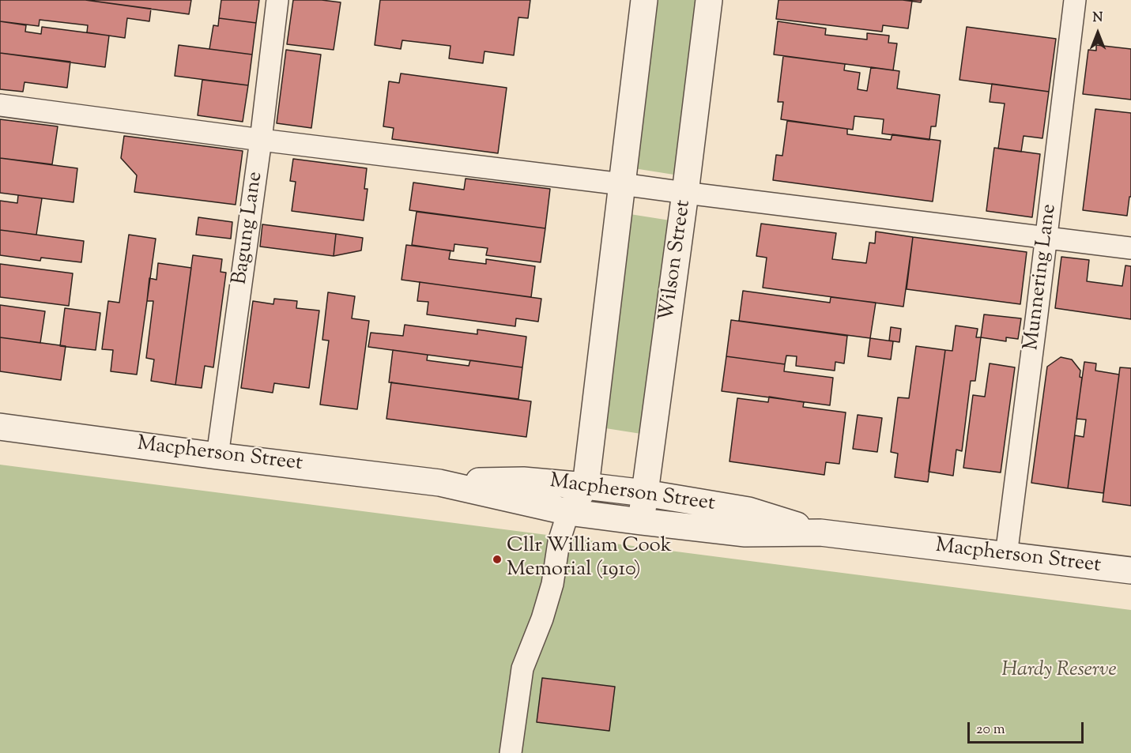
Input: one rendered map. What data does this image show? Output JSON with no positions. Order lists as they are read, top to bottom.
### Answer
{
  "streets": {
    "street": ["Wilson Street", "Macpherson Street"],
    "lane": ["Bagung Lane", "Munnering Lane"]
  },
  "crossings": [
    ["Bagung Lane", "Macpherson Street"],
    ["Wilson Street", "Macpherson Street"],
    ["Munnering Lane", "Macpherson Street"]
  ],
  "parks": ["Hardy Reserve"],
  "places": ["Cllr William Cook Memorial (1910)"],
  "scale_bar": "20 m",
  "north": "top"
}
